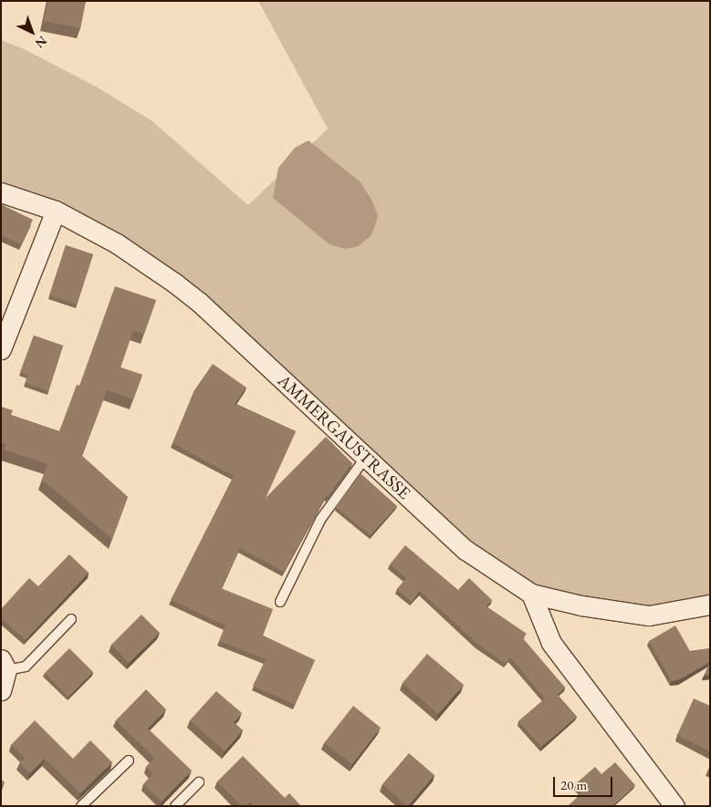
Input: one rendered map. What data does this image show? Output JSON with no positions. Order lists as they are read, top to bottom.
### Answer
{
  "streets": {
    "street": ["AMMERGAUSTRASSE"]
  },
  "scale_bar": "20 m",
  "north": "bottom right"
}
